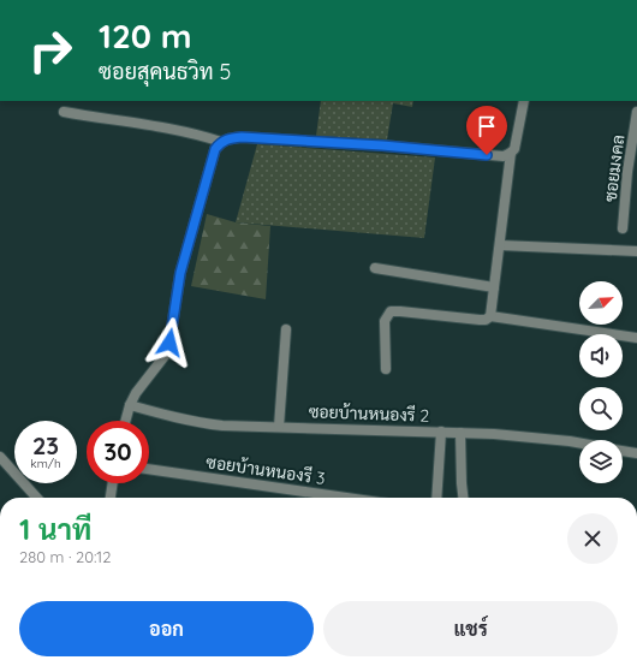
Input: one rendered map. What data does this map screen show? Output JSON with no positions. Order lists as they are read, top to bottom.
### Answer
{
  "streets": {
    "street": ["ซอยมงคล", "ซอยบ้านหนองรี 2", "ซอยบ้านหนองรี 3"]
  },
  "north": "top right",
  "page": {
    "turn": ["120 m", "ซอยสุคนธวิท 5"],
    "speed": "23 km/h",
    "limit": "30",
    "heading": ["1 นาที", "280 m · 20:12"],
    "buttons": ["ออก", "แชร์"]
  }
}
